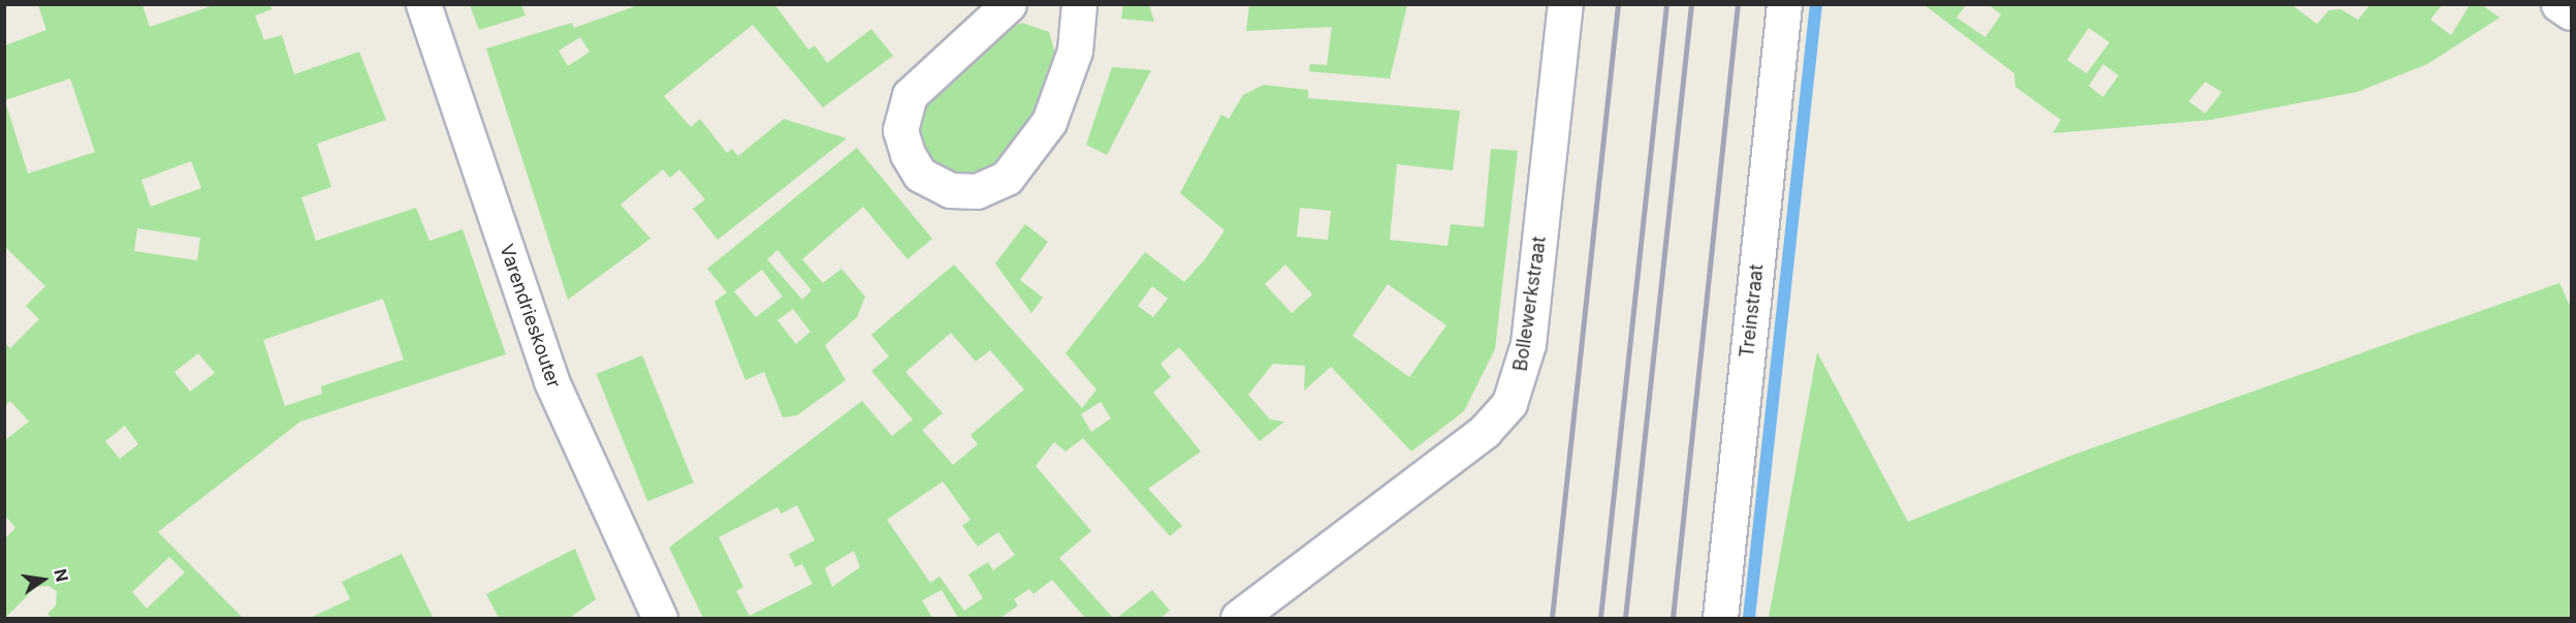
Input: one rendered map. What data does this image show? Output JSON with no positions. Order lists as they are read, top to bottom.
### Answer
{
  "streets": {
    "street": ["Bollewerkstraat", "Treinstraat", "Varendrieskouter"]
  },
  "north": "right"
}
